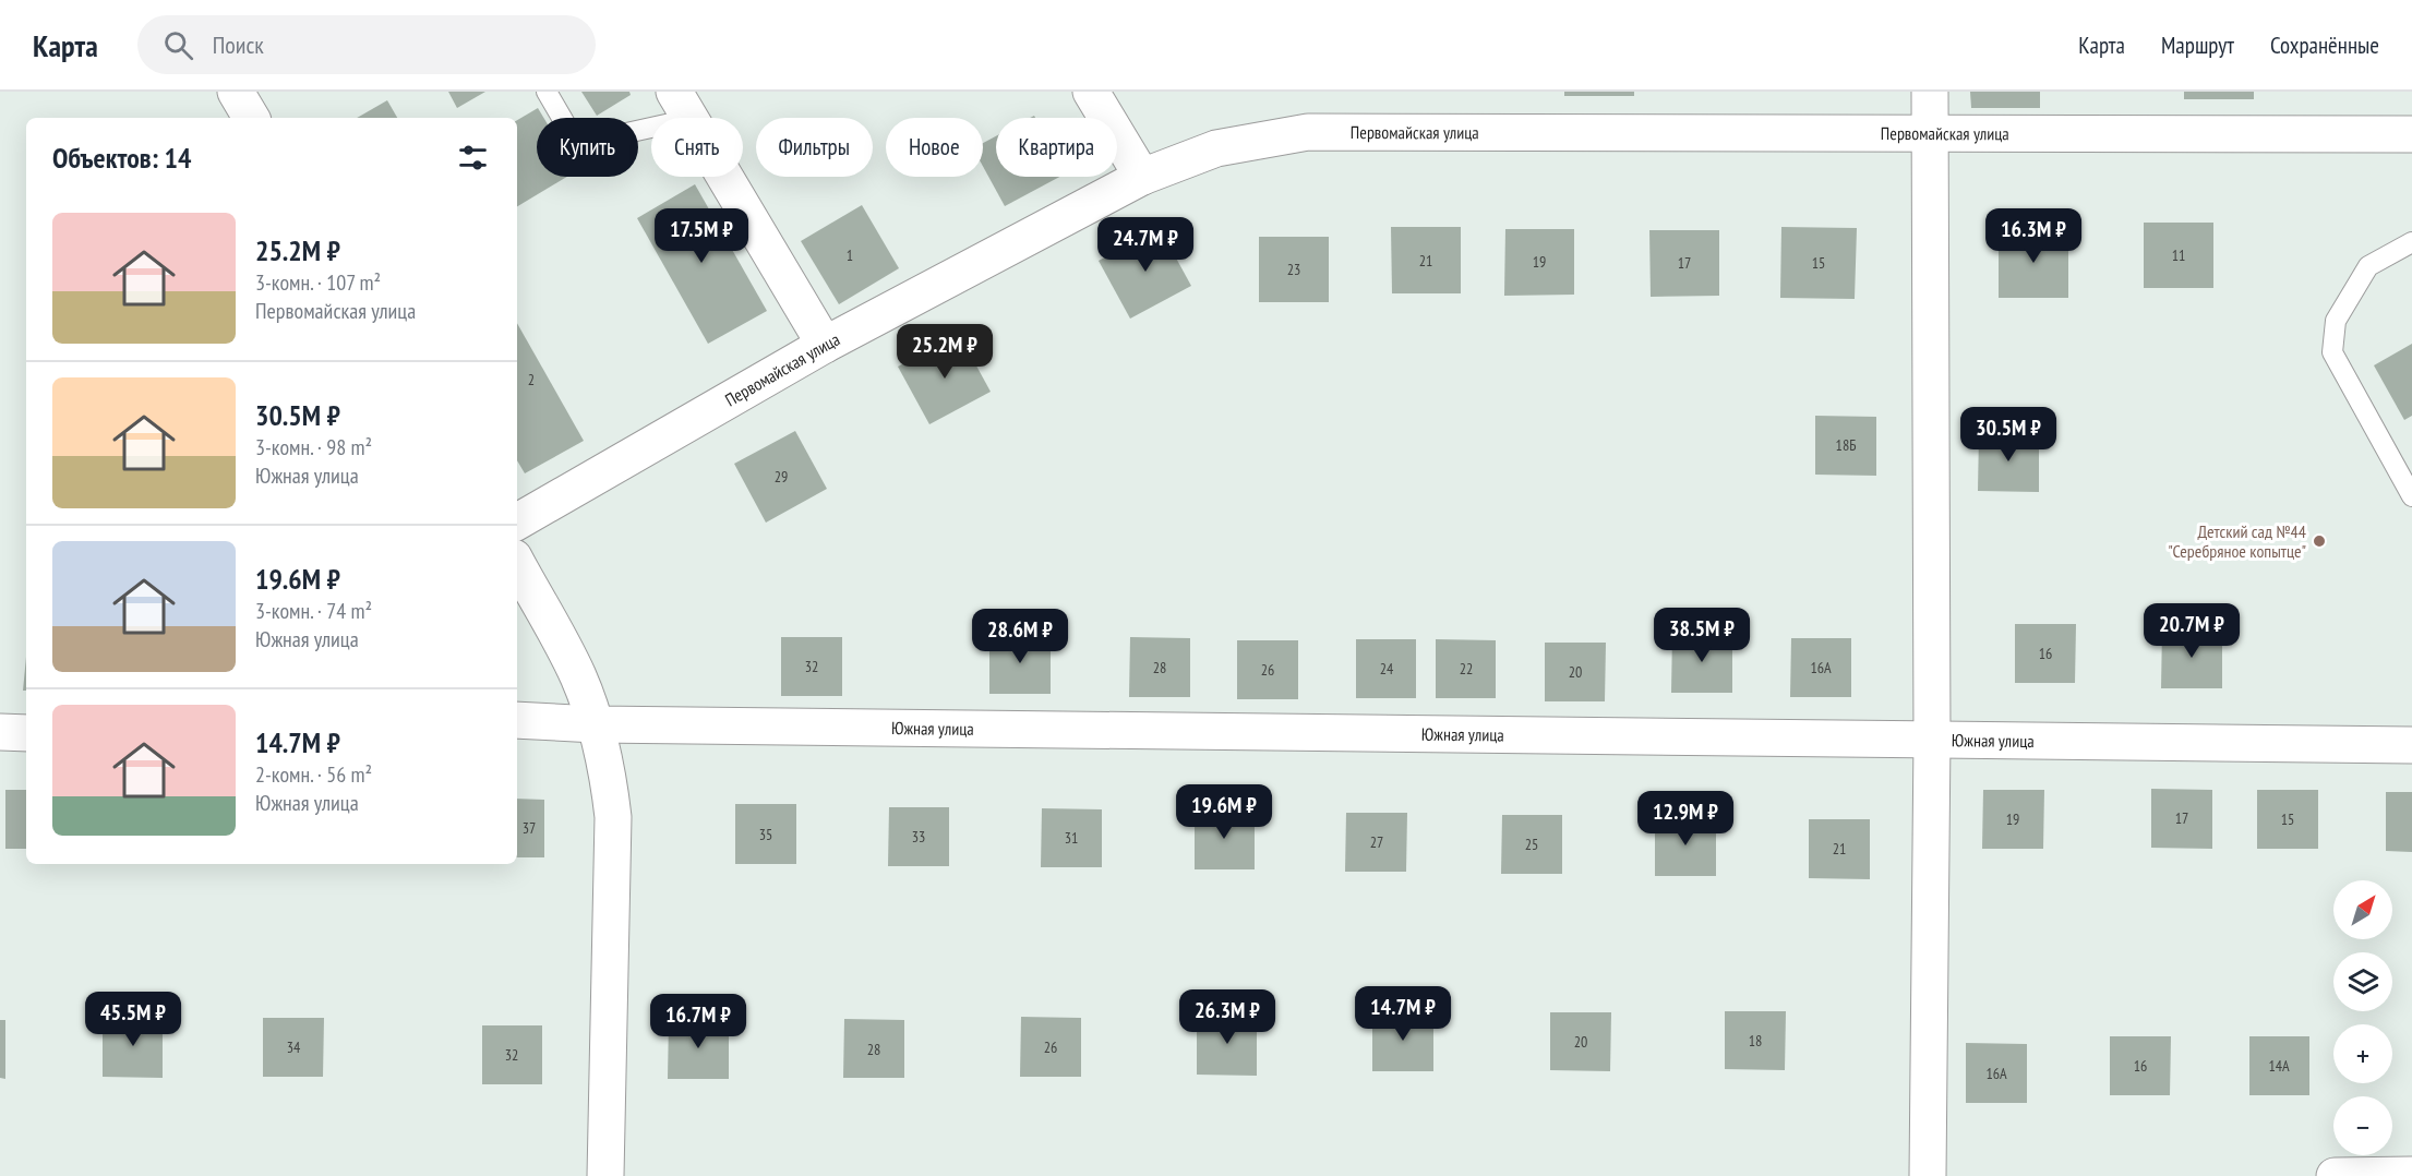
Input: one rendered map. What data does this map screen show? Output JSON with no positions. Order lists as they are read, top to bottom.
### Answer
{
  "streets": {
    "street": ["Первомайская улица", "Южная улица"]
  },
  "places": ["Детский сад №44 \"Серебряное копытце\""],
  "house_numbers": [
    "1",
    "11",
    "21",
    "19",
    "17",
    "15",
    "23",
    "2",
    "18Б",
    "29",
    "16",
    "32",
    "28",
    "16А",
    "24",
    "22",
    "26",
    "20",
    "17",
    "19",
    "15",
    "37",
    "35",
    "33",
    "31",
    "27",
    "25",
    "21",
    "18",
    "20",
    "34",
    "26",
    "28",
    "32",
    "16",
    "14А",
    "16А"
  ],
  "north": "top right",
  "page": {
    "header": "Карта",
    "search": "Поиск",
    "nav": ["Карта", "Маршрут", "Сохранённые"],
    "chip": [
      "Купить",
      "Снять",
      "Фильтры",
      "Новое",
      "Квартира"
    ],
    "heading": "Объектов: 14",
    "list": [
      {
        "name": "25.2M ₽",
        "note": "3-комн. · 107 m² · Первомайская улица"
      },
      {
        "name": "30.5M ₽",
        "note": "3-комн. · 98 m² · Южная улица"
      },
      {
        "name": "19.6M ₽",
        "note": "3-комн. · 74 m² · Южная улица"
      },
      {
        "name": "14.7M ₽",
        "note": "2-комн. · 56 m² · Южная улица"
      }
    ],
    "price": [
      "17.5M ₽",
      "16.3M ₽",
      "24.7M ₽",
      "25.2M ₽",
      "30.5M ₽",
      "20.7M ₽",
      "38.5M ₽",
      "28.6M ₽",
      "19.6M ₽",
      "12.9M ₽",
      "14.7M ₽",
      "26.3M ₽",
      "45.5M ₽",
      "16.7M ₽"
    ],
    "map_buttons": ["+", "−"]
  }
}
